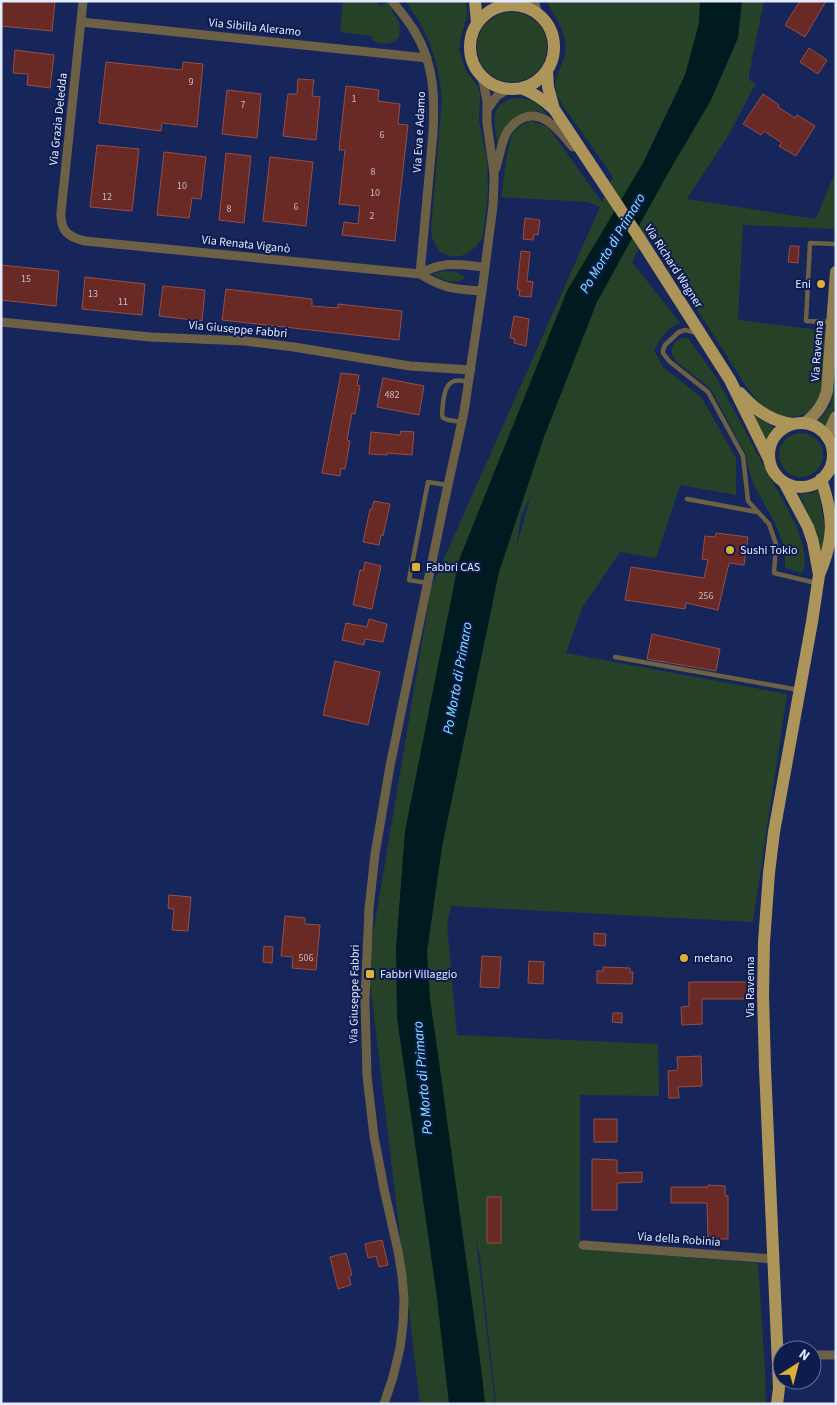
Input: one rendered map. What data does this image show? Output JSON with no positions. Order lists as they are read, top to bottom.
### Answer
{
  "streets": {
    "main road": ["Via Richard Wagner", "Via Ravenna"],
    "street": [
      "Via Sibilla Aleramo",
      "Via Grazia Deledda",
      "Via Eva e Adamo",
      "Via Renata Viganò",
      "Via Giuseppe Fabbri",
      "Via della Robinia"
    ]
  },
  "crossings": [
    ["Via Sibilla Aleramo", "Via Grazia Deledda"],
    ["Via Sibilla Aleramo", "Via Eva e Adamo"],
    ["Via Grazia Deledda", "Via Renata Viganò"],
    ["Via Eva e Adamo", "Via Renata Viganò"],
    ["Via Renata Viganò", "Via Giuseppe Fabbri"],
    ["Via Richard Wagner", "Via Giuseppe Fabbri"],
    ["Via Richard Wagner", "Via Ravenna"],
    ["Via Ravenna", "Via della Robinia"]
  ],
  "water": ["Po Morto di Primaro"],
  "places": {
    "other": ["Eni", "Sushi Tokio", "metano"],
    "transit": ["Fabbri CAS", "Fabbri Villaggio"]
  },
  "house_numbers": [
    "9",
    "1",
    "7",
    "6",
    "8",
    "10",
    "10",
    "12",
    "6",
    "8",
    "2",
    "15",
    "13",
    "11",
    "482",
    "256",
    "506"
  ],
  "north": "top right"
}
